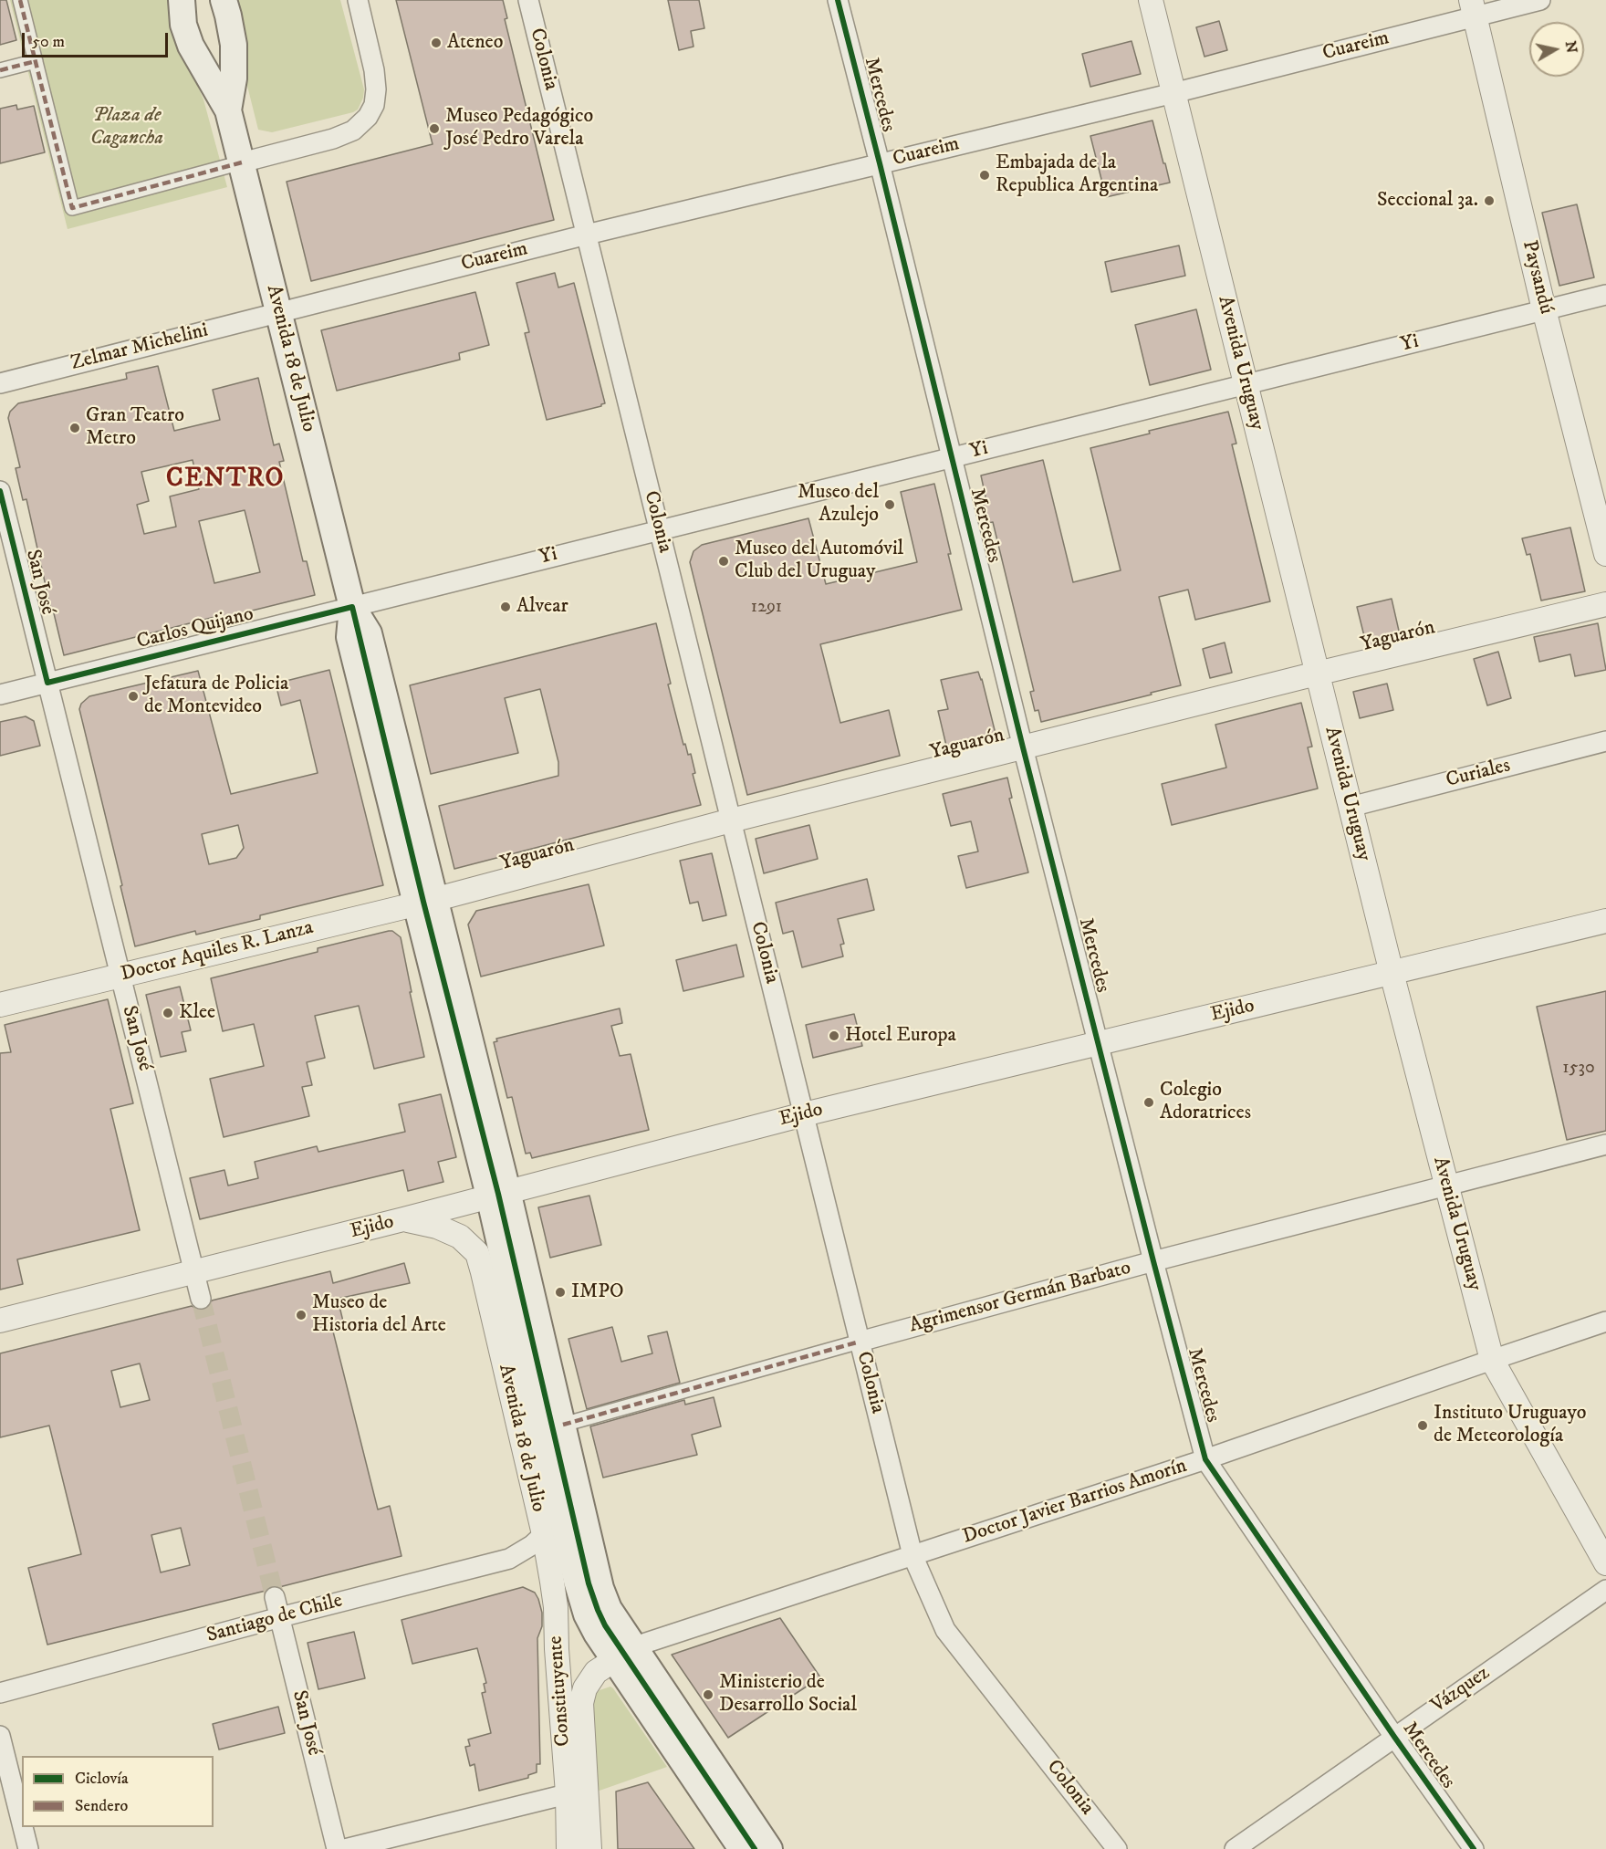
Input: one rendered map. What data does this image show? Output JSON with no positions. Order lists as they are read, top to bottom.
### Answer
{
  "streets": {
    "main road": ["Avenida 18 de Julio"],
    "street": [
      "Cuareim",
      "Colonia",
      "Mercedes",
      "Paysandú",
      "Yi",
      "Zelmar Michelini",
      "Avenida Uruguay",
      "San José",
      "Carlos Quijano",
      "Yaguarón",
      "Curiales",
      "Doctor Aquiles R. Lanza",
      "Ejido",
      "Agrimensor Germán Barbato",
      "Doctor Javier Barrios Amorín",
      "Santiago de Chile",
      "Vázquez",
      "Constituyente"
    ]
  },
  "crossings": [
    ["Cuareim", "Colonia"],
    ["Cuareim", "Mercedes"],
    ["Cuareim", "Paysandú"],
    ["Cuareim", "Zelmar Michelini"],
    ["Cuareim", "Avenida 18 de Julio"],
    ["Cuareim", "Avenida Uruguay"],
    ["Colonia", "Yi"],
    ["Colonia", "Yaguarón"],
    ["Colonia", "Ejido"],
    ["Colonia", "Agrimensor Germán Barbato"],
    ["Colonia", "Doctor Javier Barrios Amorín"],
    ["Mercedes", "Yi"],
    ["Mercedes", "Yaguarón"],
    ["Mercedes", "Ejido"],
    ["Mercedes", "Agrimensor Germán Barbato"],
    ["Mercedes", "Doctor Javier Barrios Amorín"],
    ["Mercedes", "Vázquez"],
    ["Paysandú", "Yi"],
    ["Yi", "Avenida 18 de Julio"],
    ["Yi", "Avenida Uruguay"],
    ["Yi", "Carlos Quijano"],
    ["Zelmar Michelini", "Avenida 18 de Julio"],
    ["Avenida 18 de Julio", "Carlos Quijano"],
    ["Avenida 18 de Julio", "Yaguarón"],
    ["Avenida 18 de Julio", "Doctor Aquiles R. Lanza"],
    ["Avenida 18 de Julio", "Ejido"],
    ["Avenida 18 de Julio", "Agrimensor Germán Barbato"],
    ["Avenida 18 de Julio", "Doctor Javier Barrios Amorín"],
    ["Avenida 18 de Julio", "Santiago de Chile"],
    ["Avenida 18 de Julio", "Constituyente"],
    ["Avenida Uruguay", "Yaguarón"],
    ["Avenida Uruguay", "Curiales"],
    ["Avenida Uruguay", "Ejido"],
    ["Avenida Uruguay", "Agrimensor Germán Barbato"],
    ["Avenida Uruguay", "Doctor Javier Barrios Amorín"],
    ["San José", "Carlos Quijano"],
    ["San José", "Doctor Aquiles R. Lanza"],
    ["San José", "Ejido"],
    ["San José", "Santiago de Chile"],
    ["Yaguarón", "Doctor Aquiles R. Lanza"],
    ["Doctor Javier Barrios Amorín", "Constituyente"],
    ["Santiago de Chile", "Constituyente"]
  ],
  "districts": ["CENTRO"],
  "parks": ["Plaza de Cagancha"],
  "places": [
    "Ateneo",
    "Museo Pedagógico José Pedro Varela",
    "Embajada de la Republica Argentina",
    "Seccional 3a.",
    "Gran Teatro Metro",
    "Museo del Azulejo",
    "Museo del Automóvil Club del Uruguay",
    "Alvear",
    "Jefatura de Policia de Montevideo",
    "Klee",
    "Hotel Europa",
    "Colegio Adoratrices",
    "IMPO",
    "Museo de Historia del Arte",
    "Instituto Uruguayo de Meteorología",
    "Ministerio de Desarrollo Social"
  ],
  "house_numbers": ["1291", "1530"],
  "legend": ["Ciclovía", "Sendero"],
  "scale_bar": "50 m",
  "north": "right"
}
